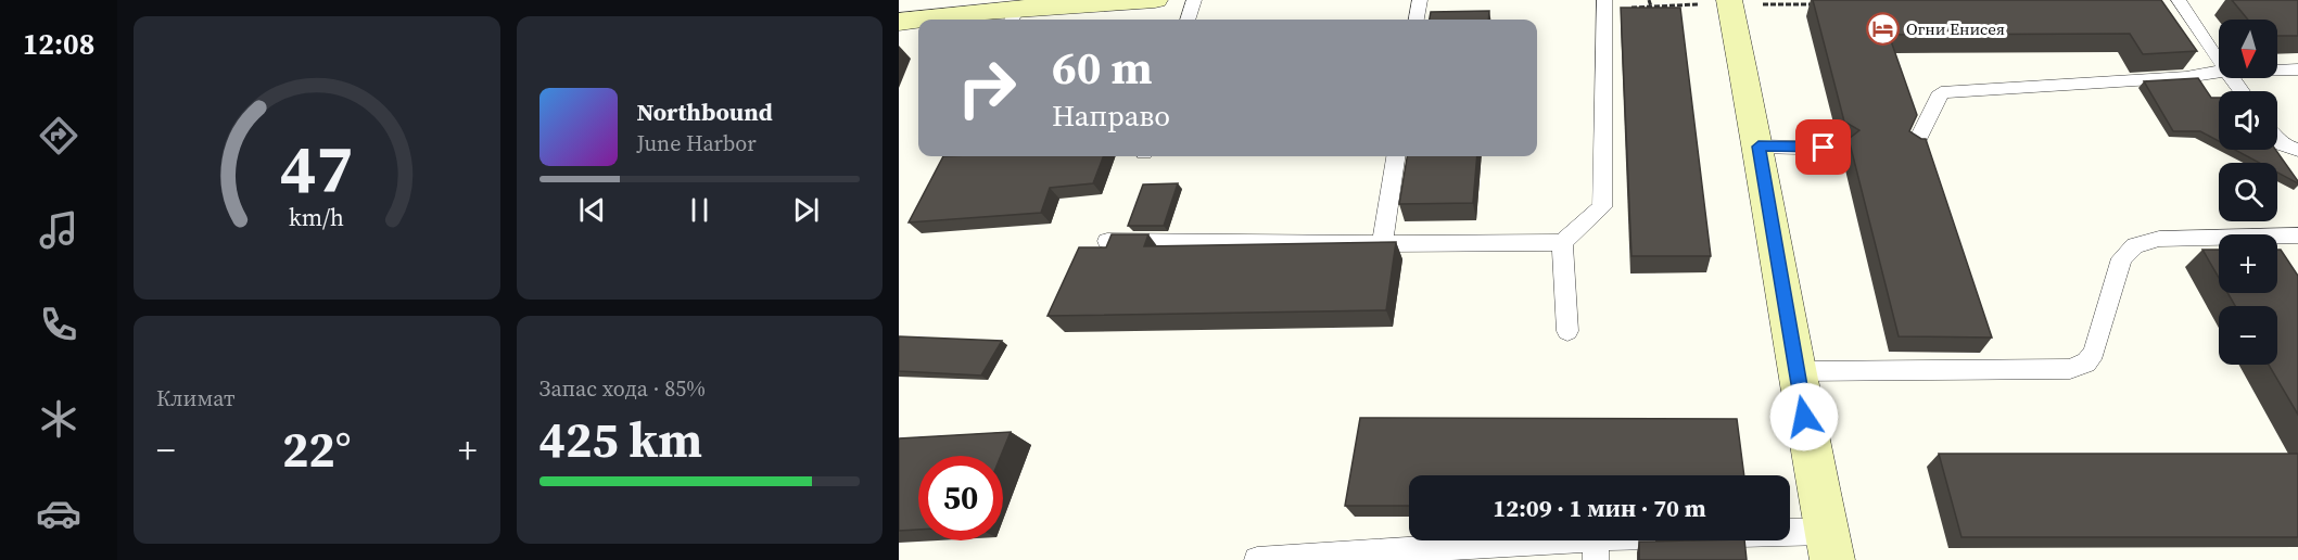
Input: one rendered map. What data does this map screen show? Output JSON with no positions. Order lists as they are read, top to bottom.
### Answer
{
  "places": {
    "hotel": ["Огни Енисея"]
  },
  "north": "bottom",
  "page": {
    "tabs": "12:08",
    "map_buttons": ["+", "−"],
    "turn": ["60 m", "Направо"],
    "song": ["Northbound", "June Harbor"],
    "tile": [
      "Климат",
      ["Запас хода · 85%", "425 km"]
    ],
    "heat": ["−", "22°", "+"],
    "limit": "50",
    "trip": "12:09 · 1 мин · 70 m",
    "gauge": ["47", "km/h"]
  }
}
